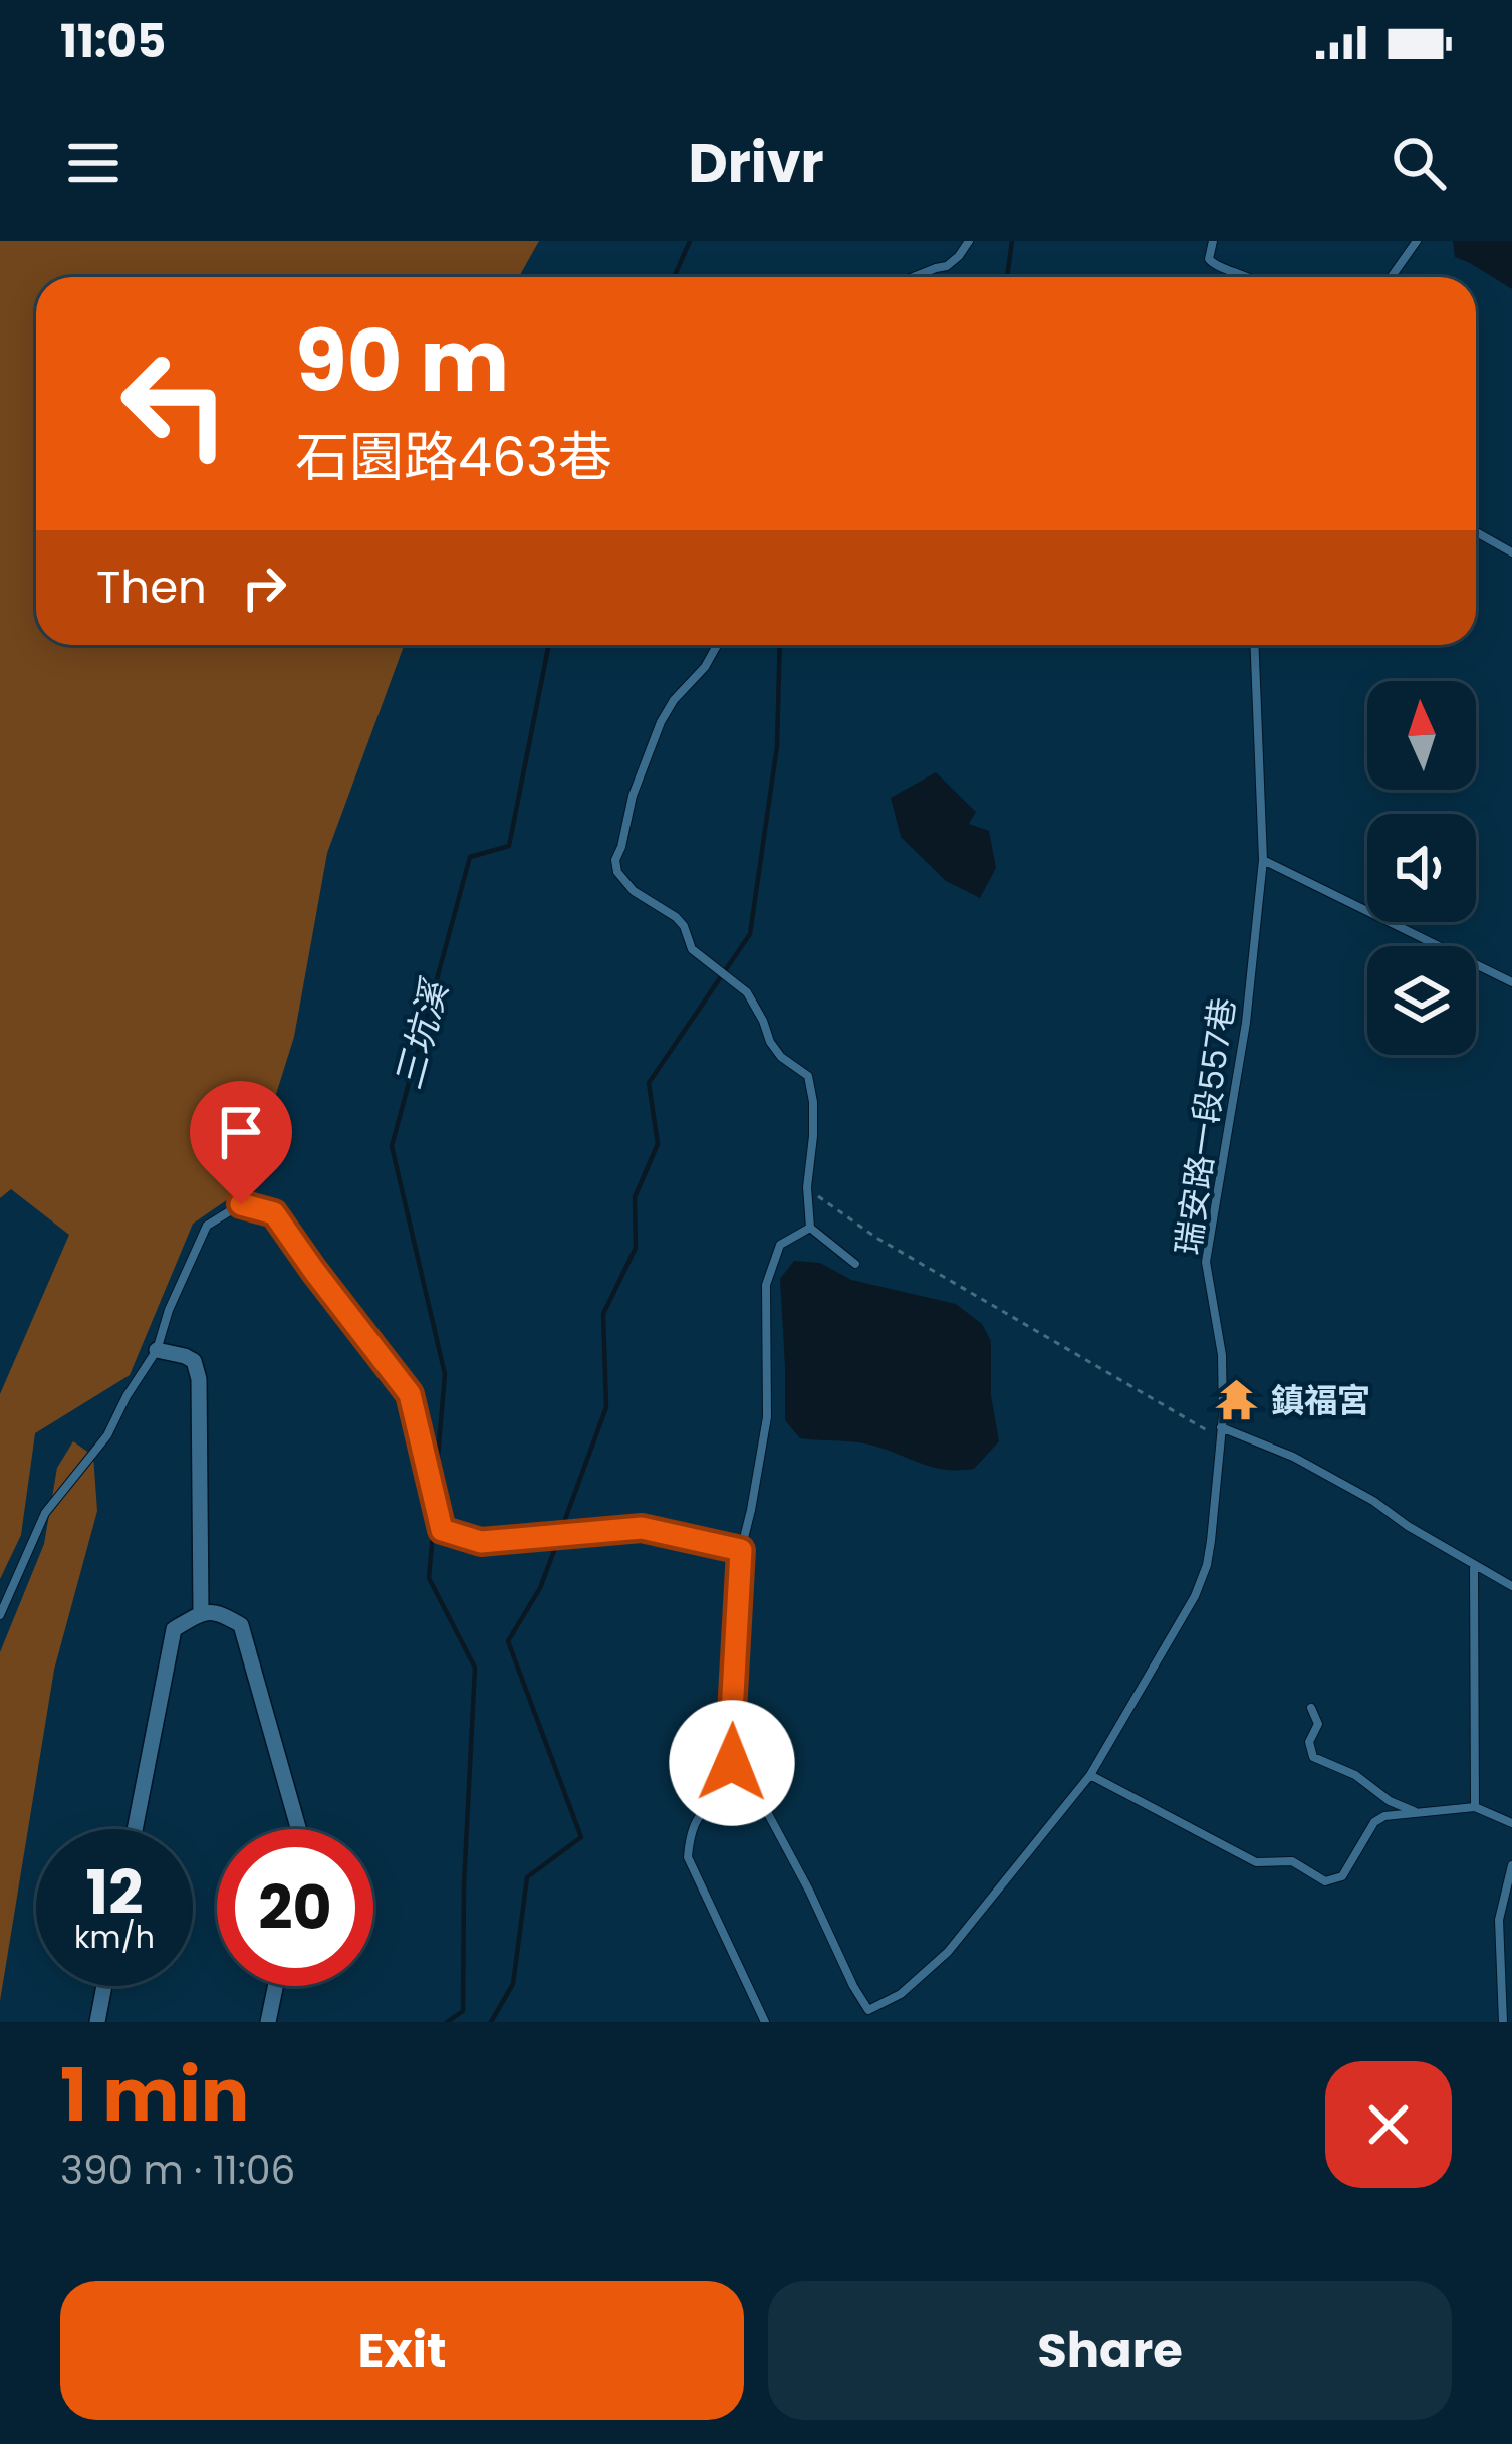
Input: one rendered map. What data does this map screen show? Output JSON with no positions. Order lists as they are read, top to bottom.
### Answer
{
  "streets": {
    "lane": ["瑞安路一段557巷"]
  },
  "water": ["三坑溪"],
  "places": {
    "temple": ["鎮福宮"]
  },
  "north": "top",
  "page": {
    "status": "11:05",
    "header": "Drivr",
    "turn": ["90 m", "石園路463巷"],
    "then": "Then",
    "speed": "12 km/h",
    "limit": "20",
    "heading": ["1 min", "390 m · 11:06"],
    "buttons": ["Exit", "Share"]
  }
}
